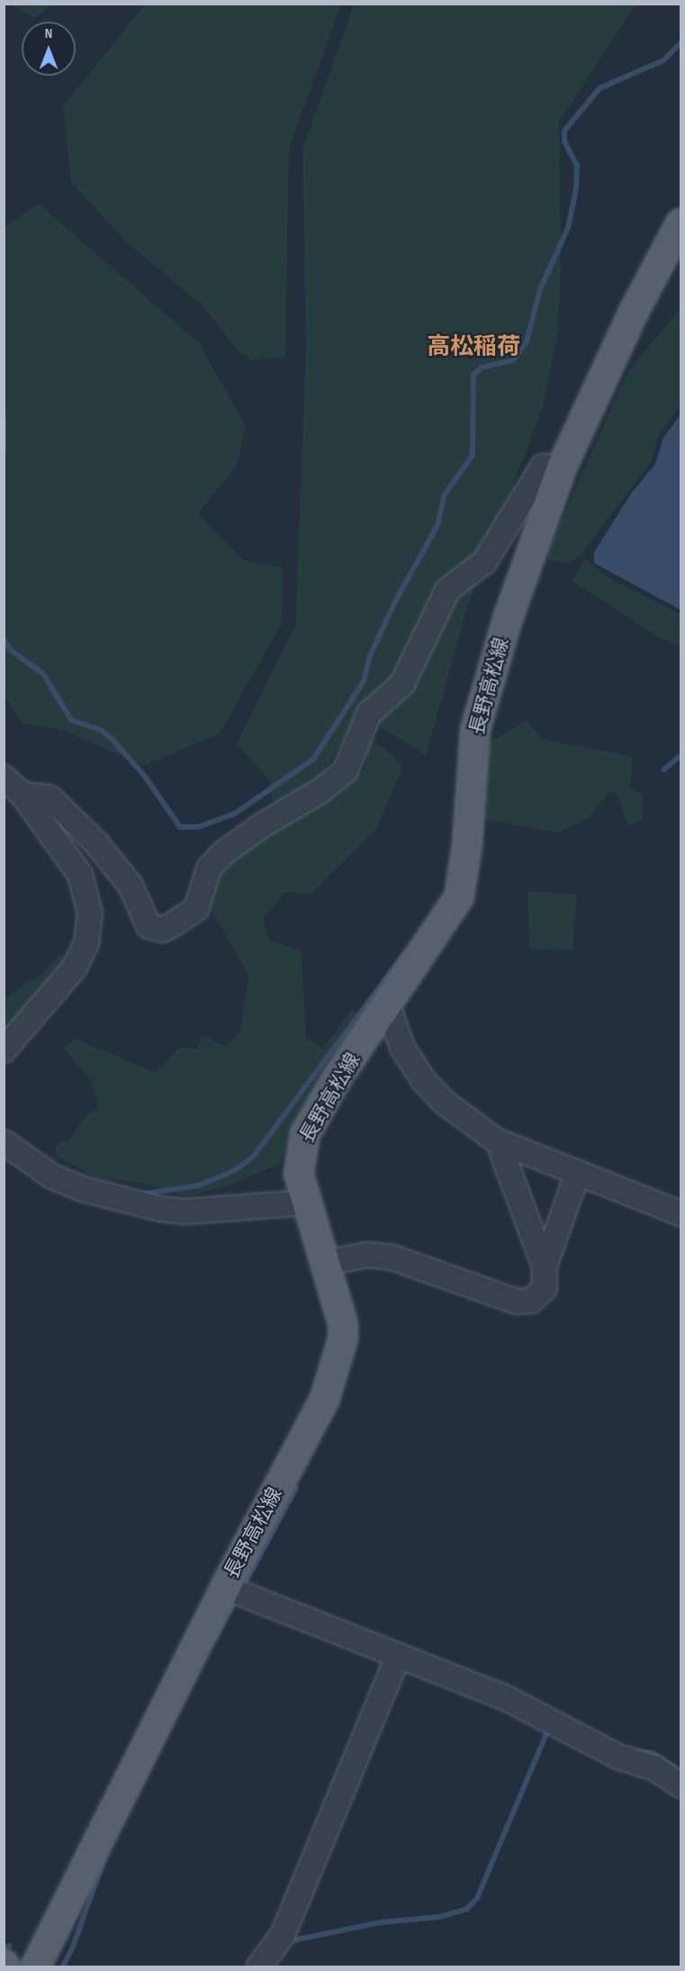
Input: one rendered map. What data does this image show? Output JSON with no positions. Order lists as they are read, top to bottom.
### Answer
{
  "streets": {
    "main road": ["長野高松線"]
  },
  "districts": ["高松稲荷"],
  "north": "top"
}
